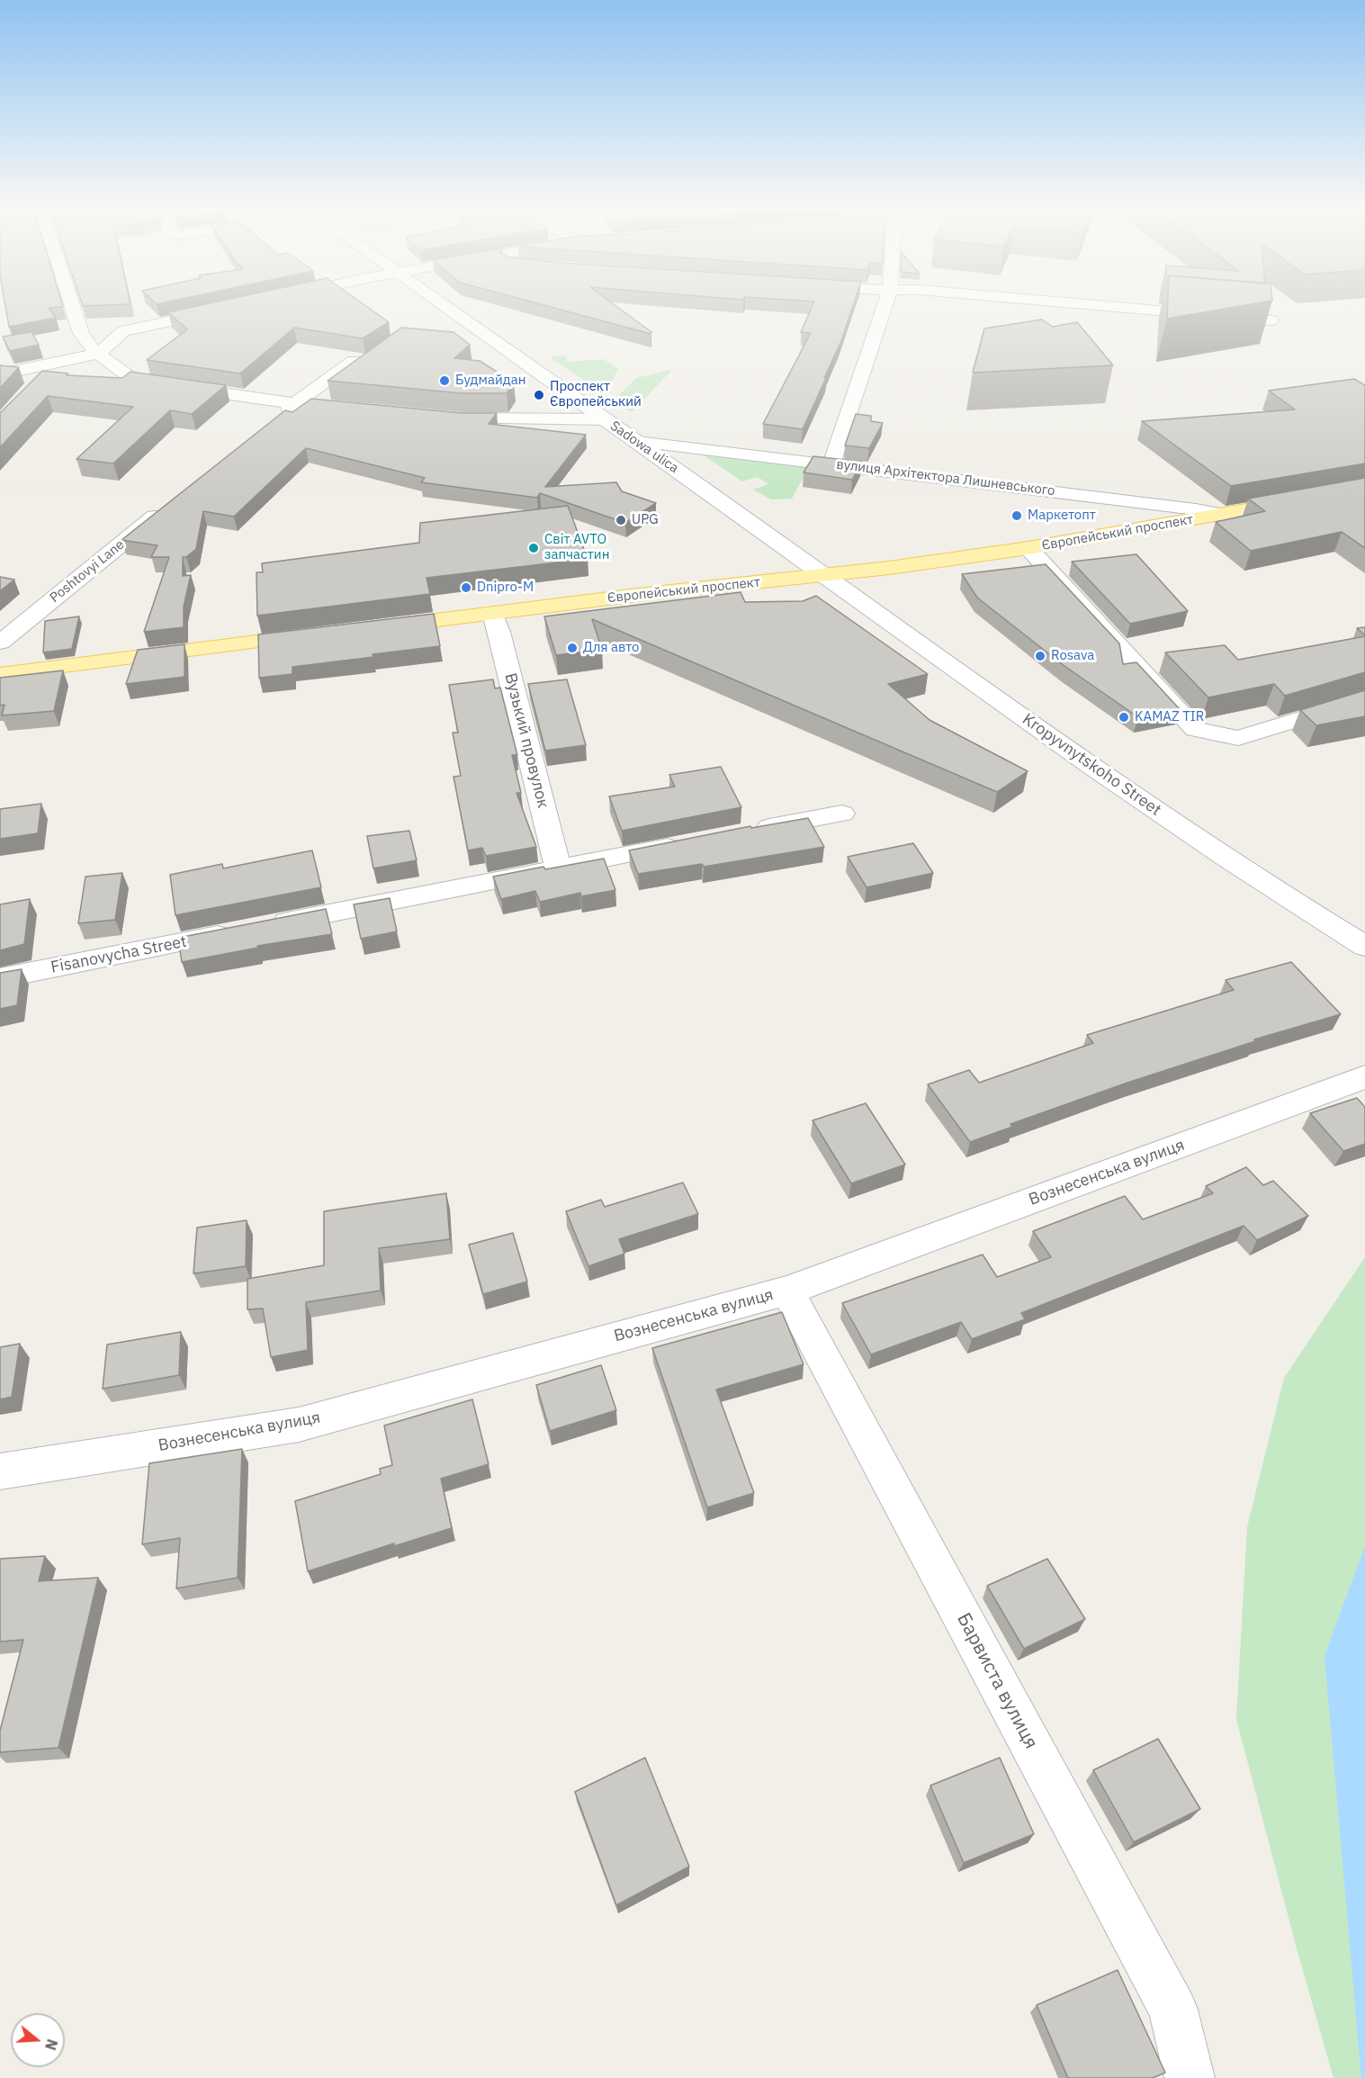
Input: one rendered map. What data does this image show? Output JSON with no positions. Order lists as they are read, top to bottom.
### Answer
{
  "streets": {
    "main road": ["Європейський проспект"],
    "street": [
      "Sadowa ulica",
      "вулиця Архітектора Лишневського",
      "Poshtovyi Lane",
      "Вузький провулок",
      "Kropyvnytskoho Street",
      "Fisanovycha Street",
      "Вознесенська вулиця",
      "Барвиста вулиця"
    ]
  },
  "crossings": [
    ["Sadowa ulica", "вулиця Архітектора Лишневського"],
    ["Sadowa ulica", "Європейський проспект"],
    ["Sadowa ulica", "Kropyvnytskoho Street"],
    ["вулиця Архітектора Лишневського", "Європейський проспект"],
    ["Європейський проспект", "Вузький провулок"],
    ["Європейський проспект", "Kropyvnytskoho Street"],
    ["Вузький провулок", "Fisanovycha Street"],
    ["Вознесенська вулиця", "Барвиста вулиця"]
  ],
  "places": [
    "Будмайдан",
    "Проспект Європейський",
    "Маркетопт",
    "UPG",
    "Світ AVTO запчастин",
    "Dnipro-M",
    "Для авто",
    "Rosava",
    "KAMAZ TIR"
  ],
  "north": "right"
}
